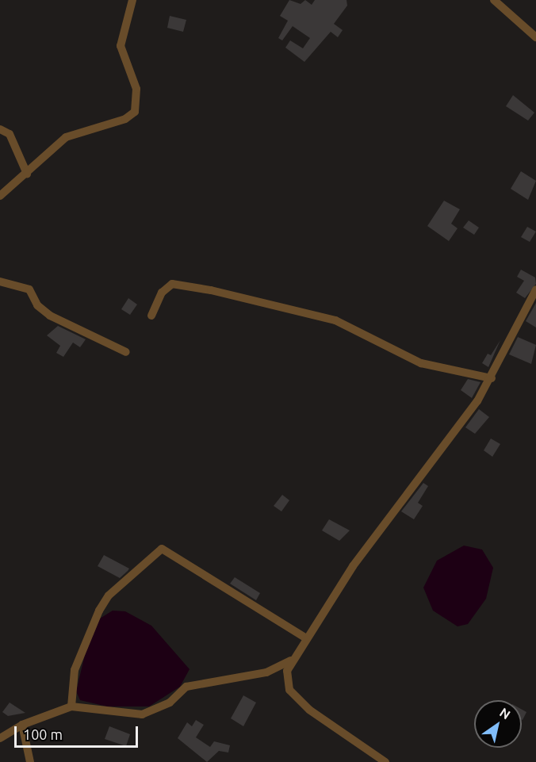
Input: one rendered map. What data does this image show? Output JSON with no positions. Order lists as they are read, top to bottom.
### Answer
{
  "scale_bar": "100 m",
  "north": "top right"
}
